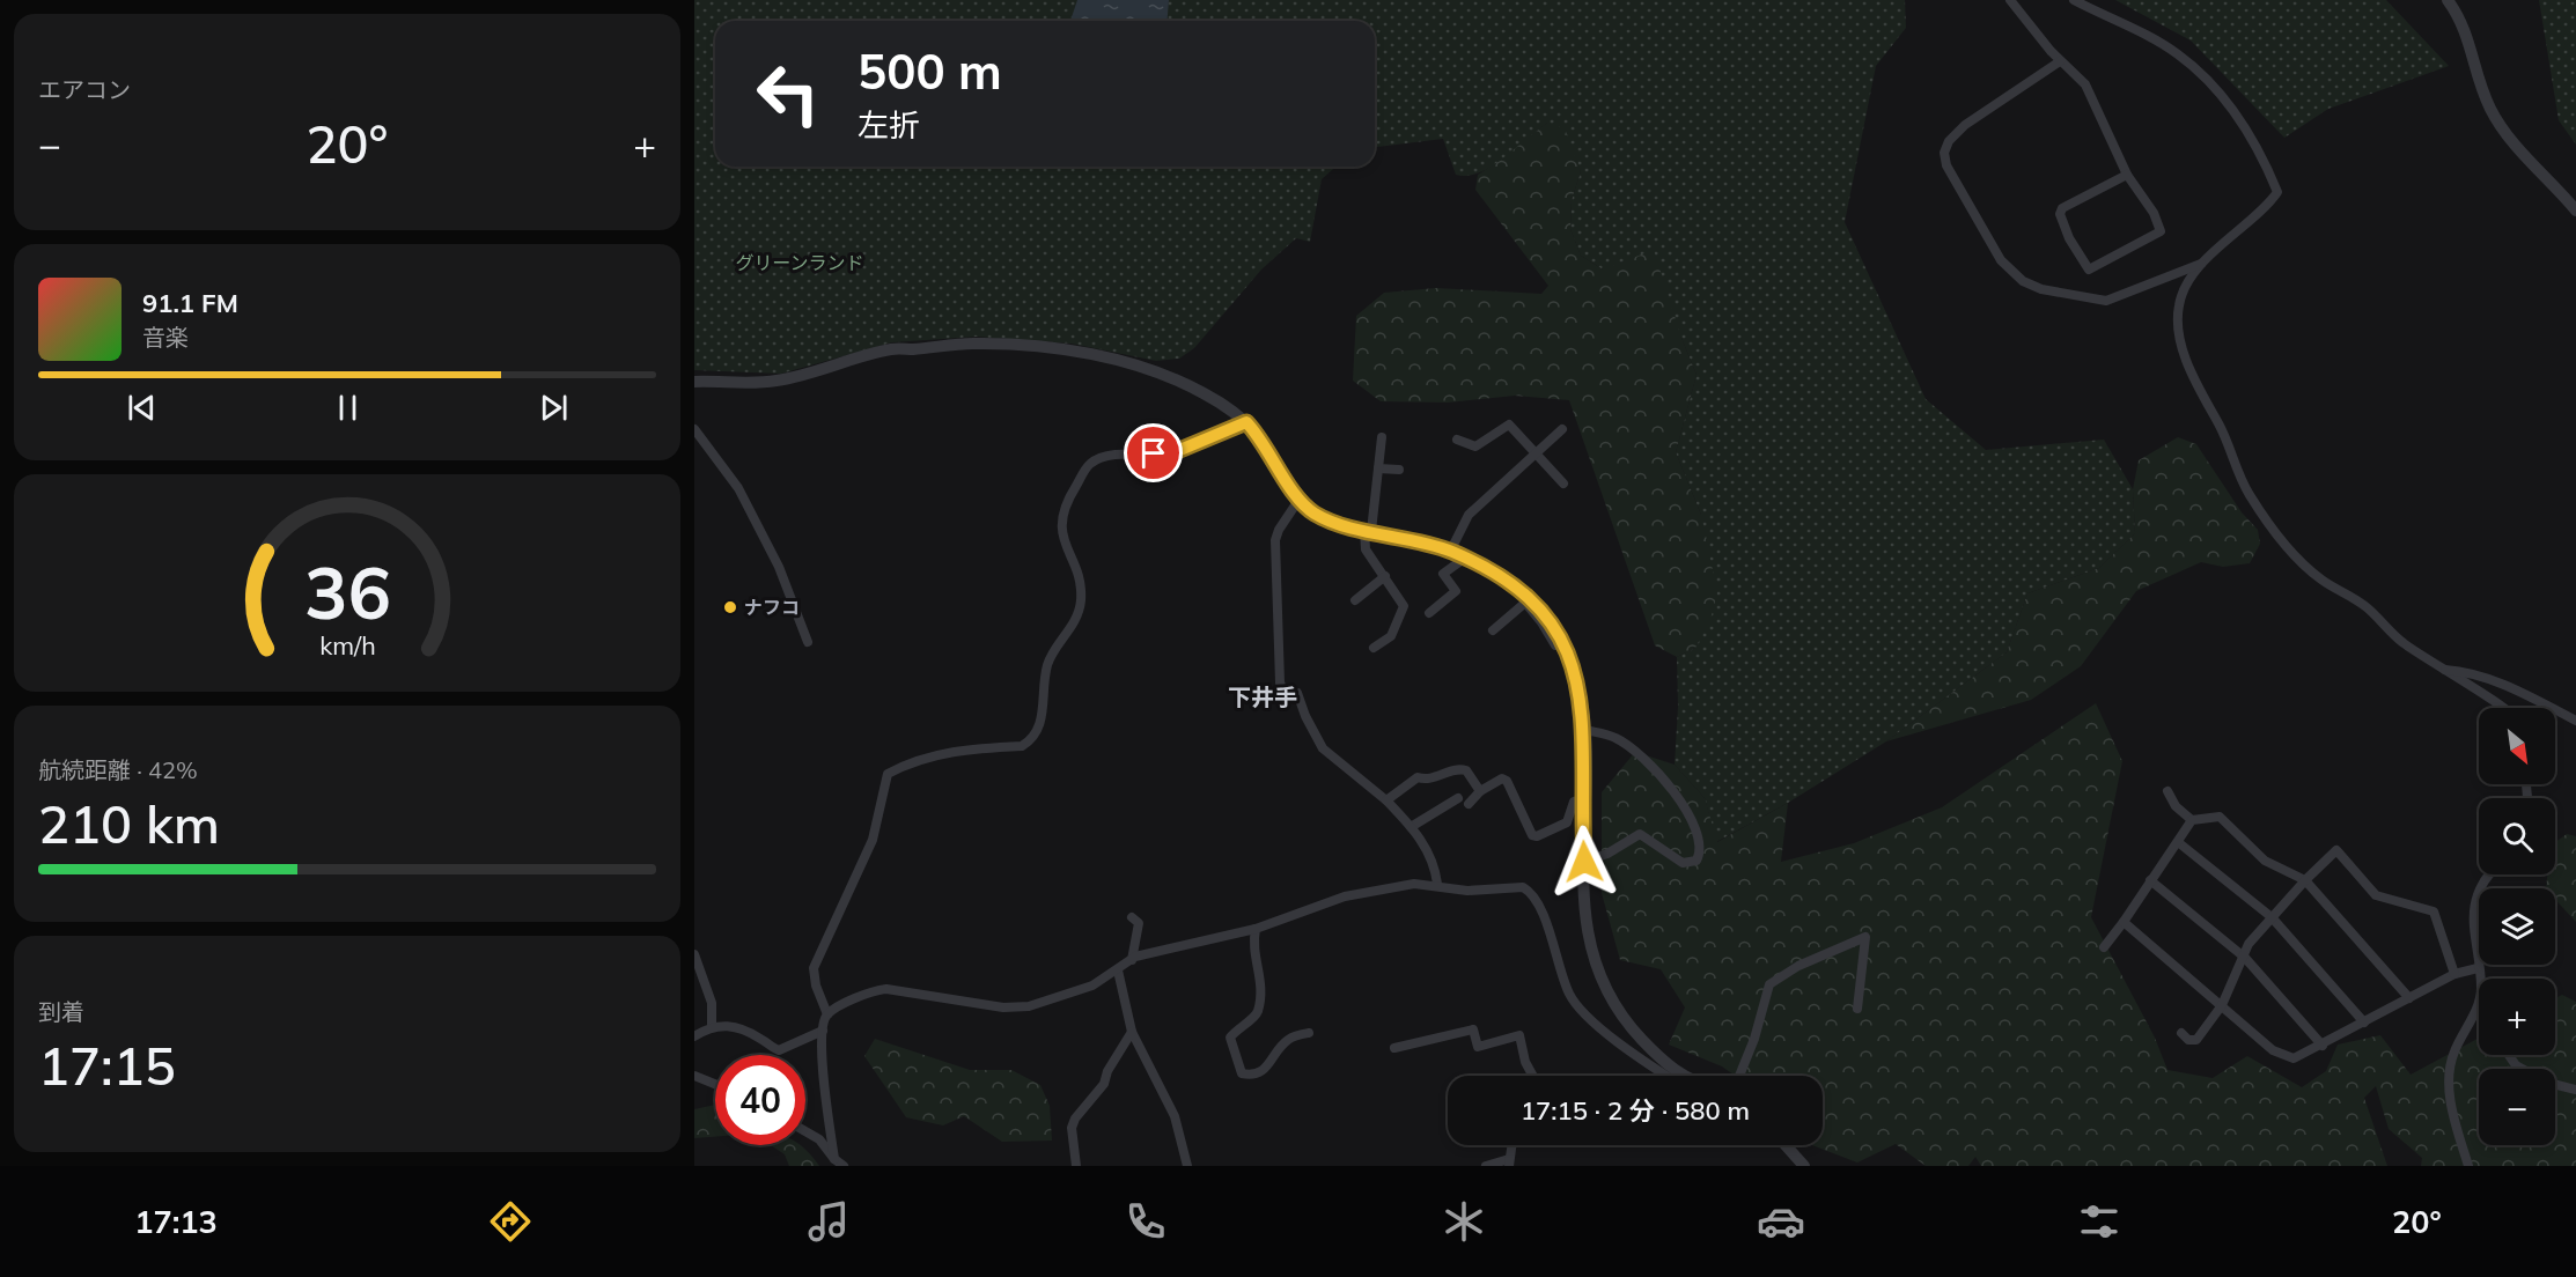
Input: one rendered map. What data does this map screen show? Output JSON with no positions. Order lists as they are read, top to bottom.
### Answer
{
  "districts": ["下井手"],
  "parks": ["グリーンランド"],
  "places": ["ナフコ"],
  "north": "bottom right",
  "page": {
    "tile": [
      "エアコン",
      ["航続距離 · 42%", "210 km"],
      ["到着", "17:15"]
    ],
    "turn": ["500 m", "左折"],
    "heat": ["−", "20°", "+"],
    "song": ["91.1 FM", "音楽"],
    "map_buttons": ["+", "−"],
    "limit": "40",
    "trip": "17:15 · 2 分 · 580 m",
    "tabs": ["17:13", "20°"],
    "gauge": ["36", "km/h"]
  }
}
